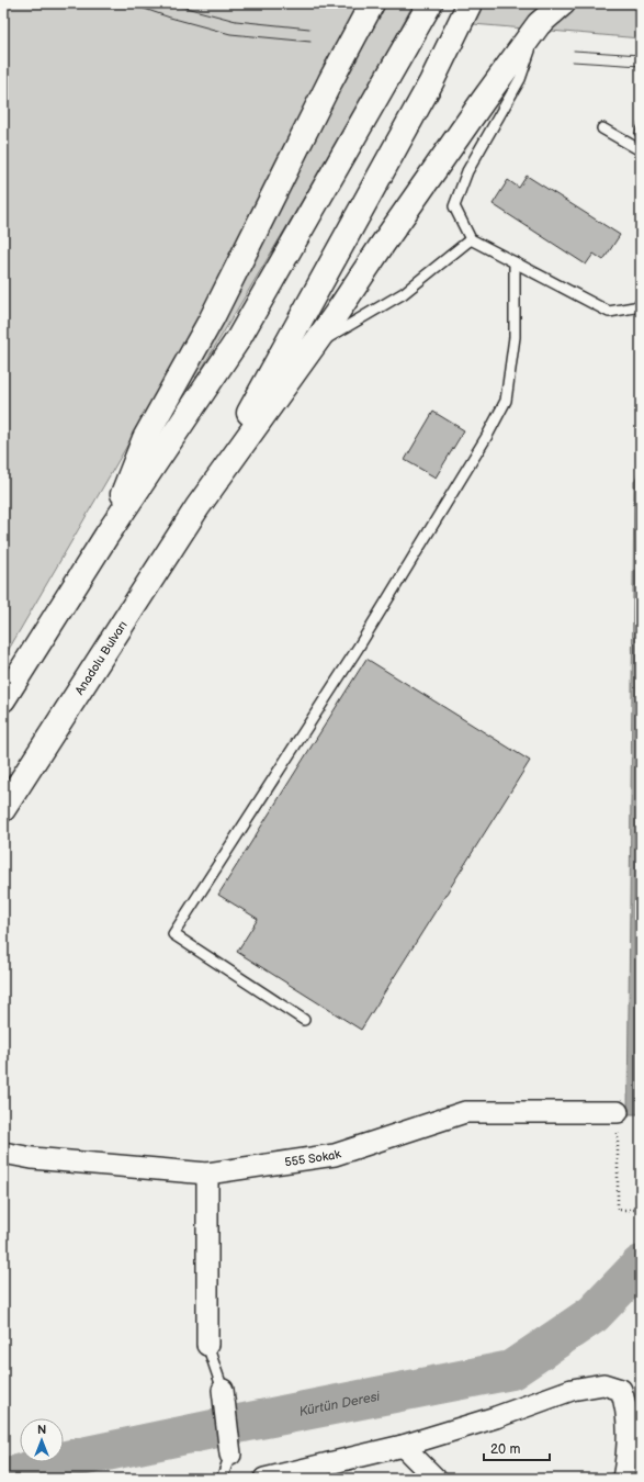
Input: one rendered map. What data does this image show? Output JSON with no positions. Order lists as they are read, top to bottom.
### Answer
{
  "streets": {
    "highway": ["Anadolu Bulvarı"],
    "street": ["555 Sokak"]
  },
  "water": ["Kürtün Deresi"],
  "scale_bar": "20 m",
  "north": "top"
}
